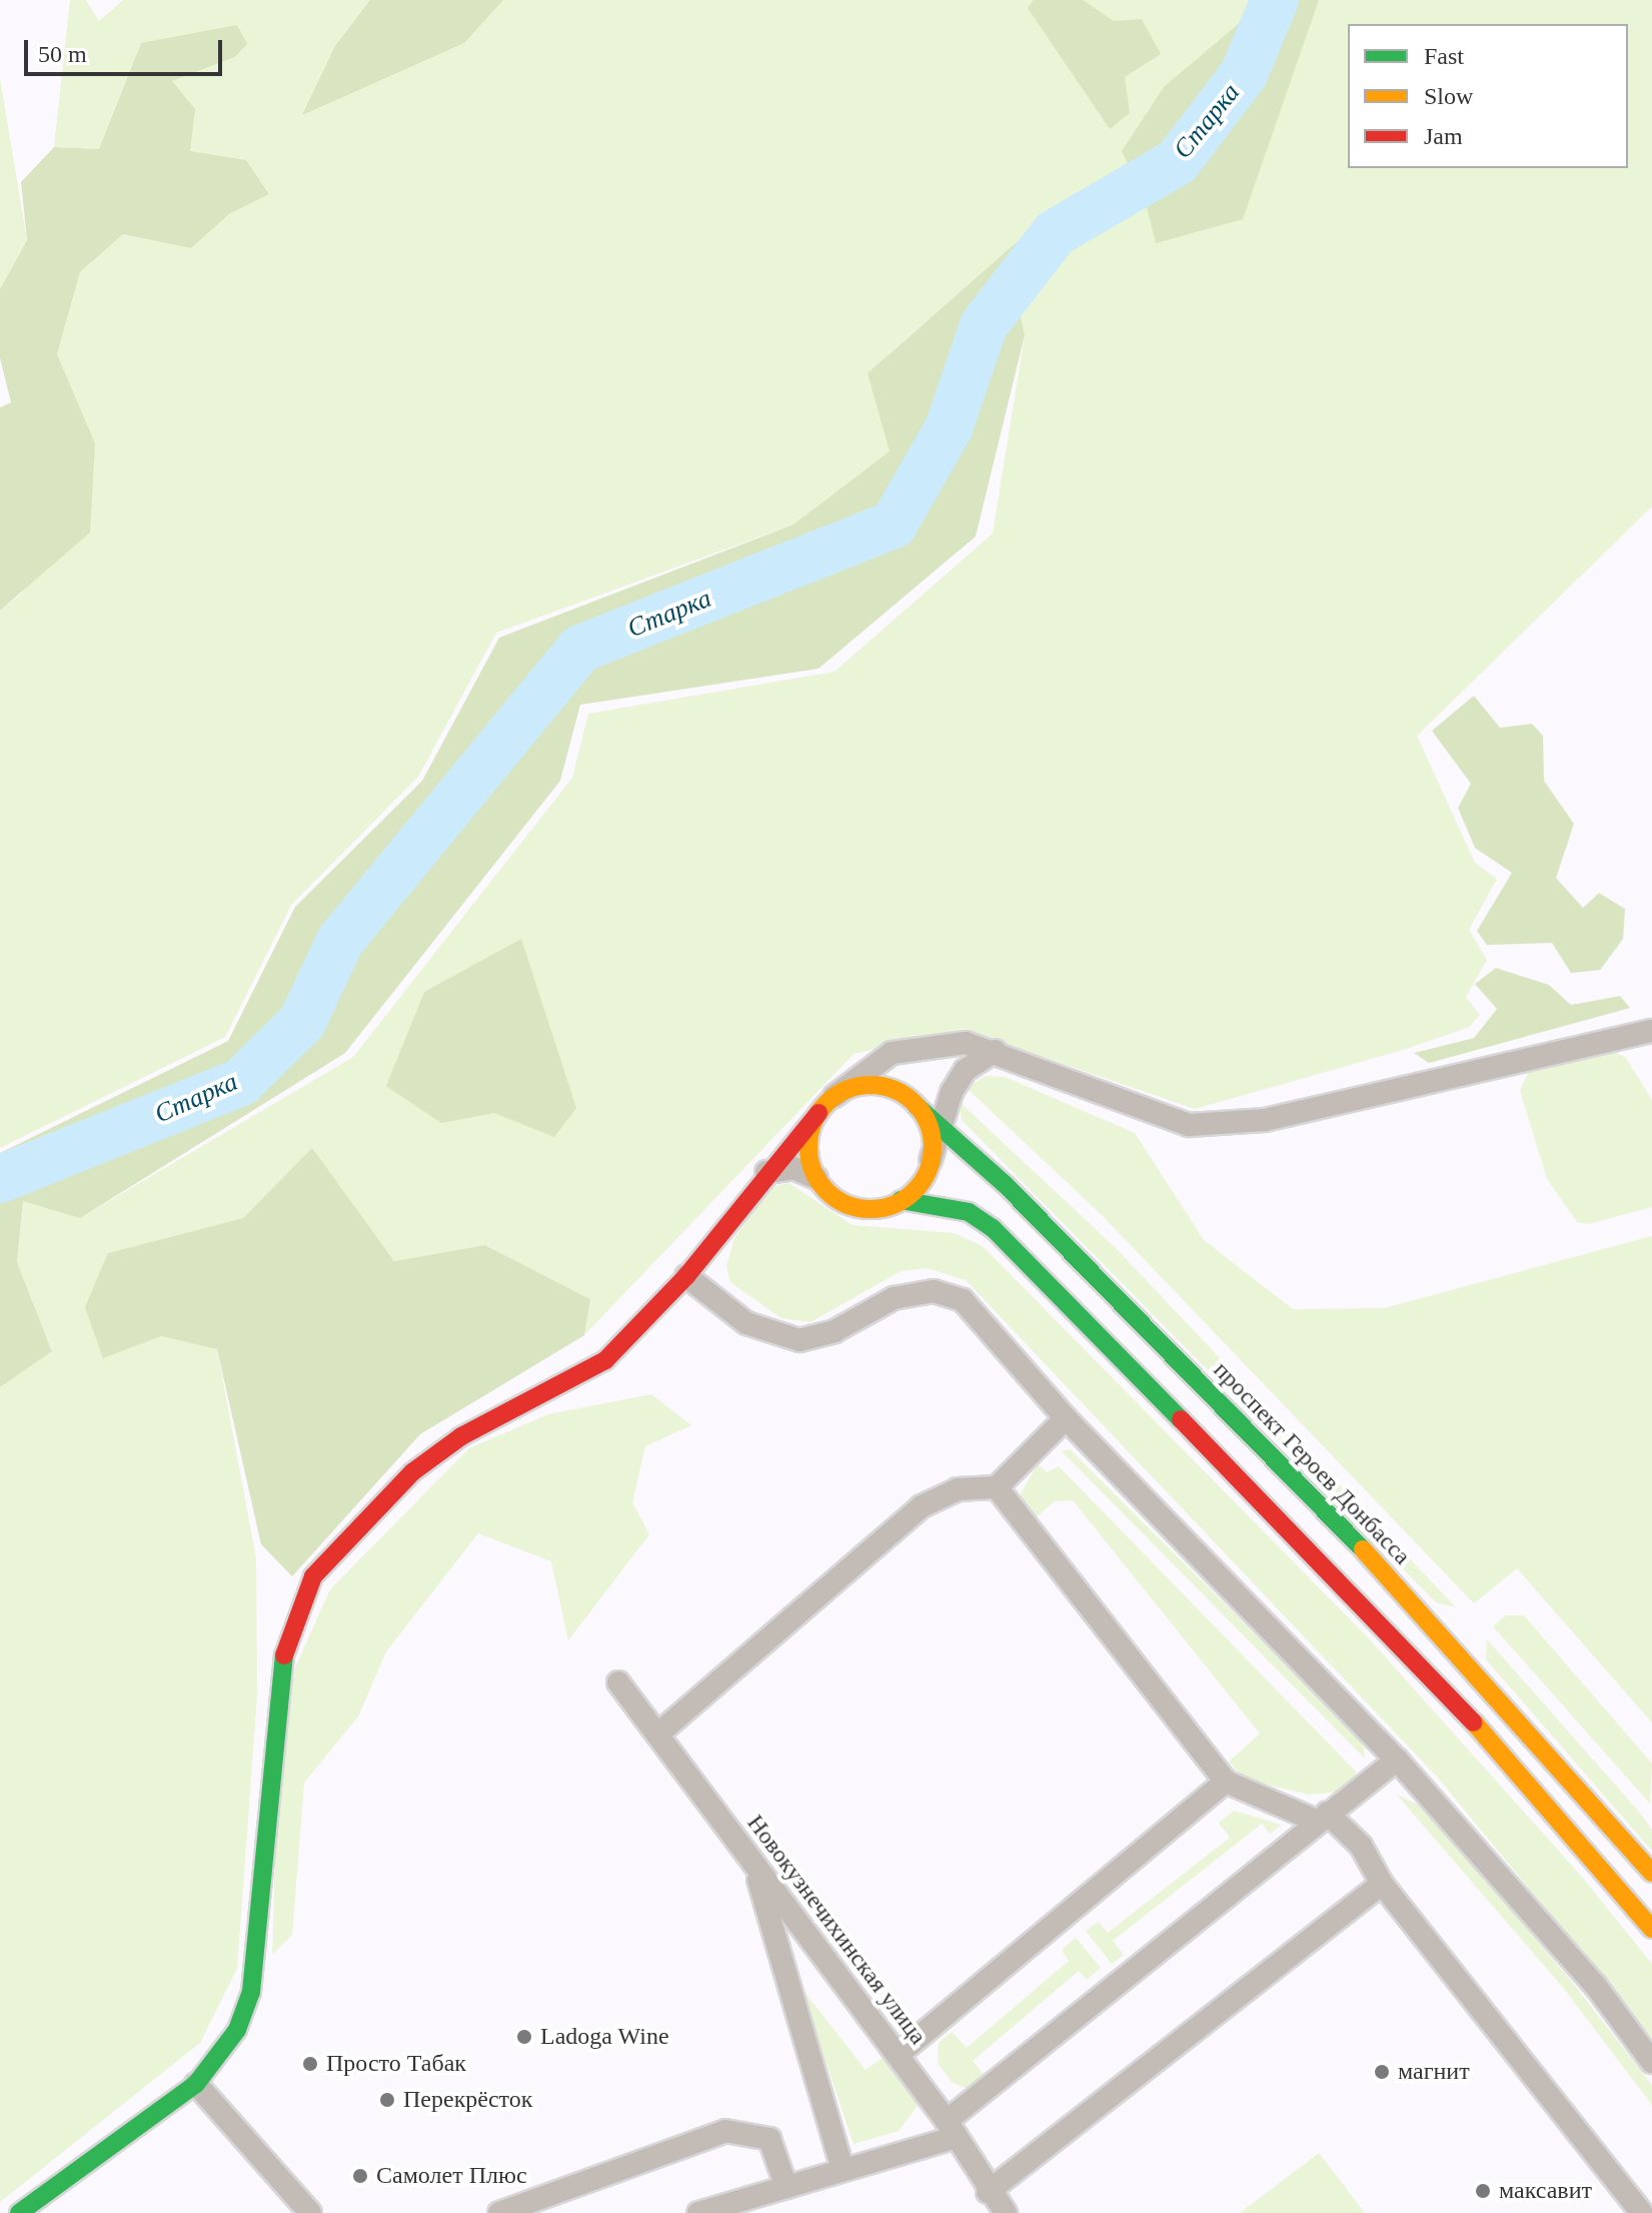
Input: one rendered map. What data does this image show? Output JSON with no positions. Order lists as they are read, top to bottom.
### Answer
{
  "streets": {
    "street": ["проспект Героев Донбасса", "Новокузнечихинская улица"]
  },
  "water": ["Старка"],
  "places": [
    "Ladoga Wine",
    "Просто Табак",
    "магнит",
    "Перекрёсток",
    "Самолет Плюс",
    "максавит"
  ],
  "legend": ["Fast", "Slow", "Jam"],
  "scale_bar": "50 m"
}
